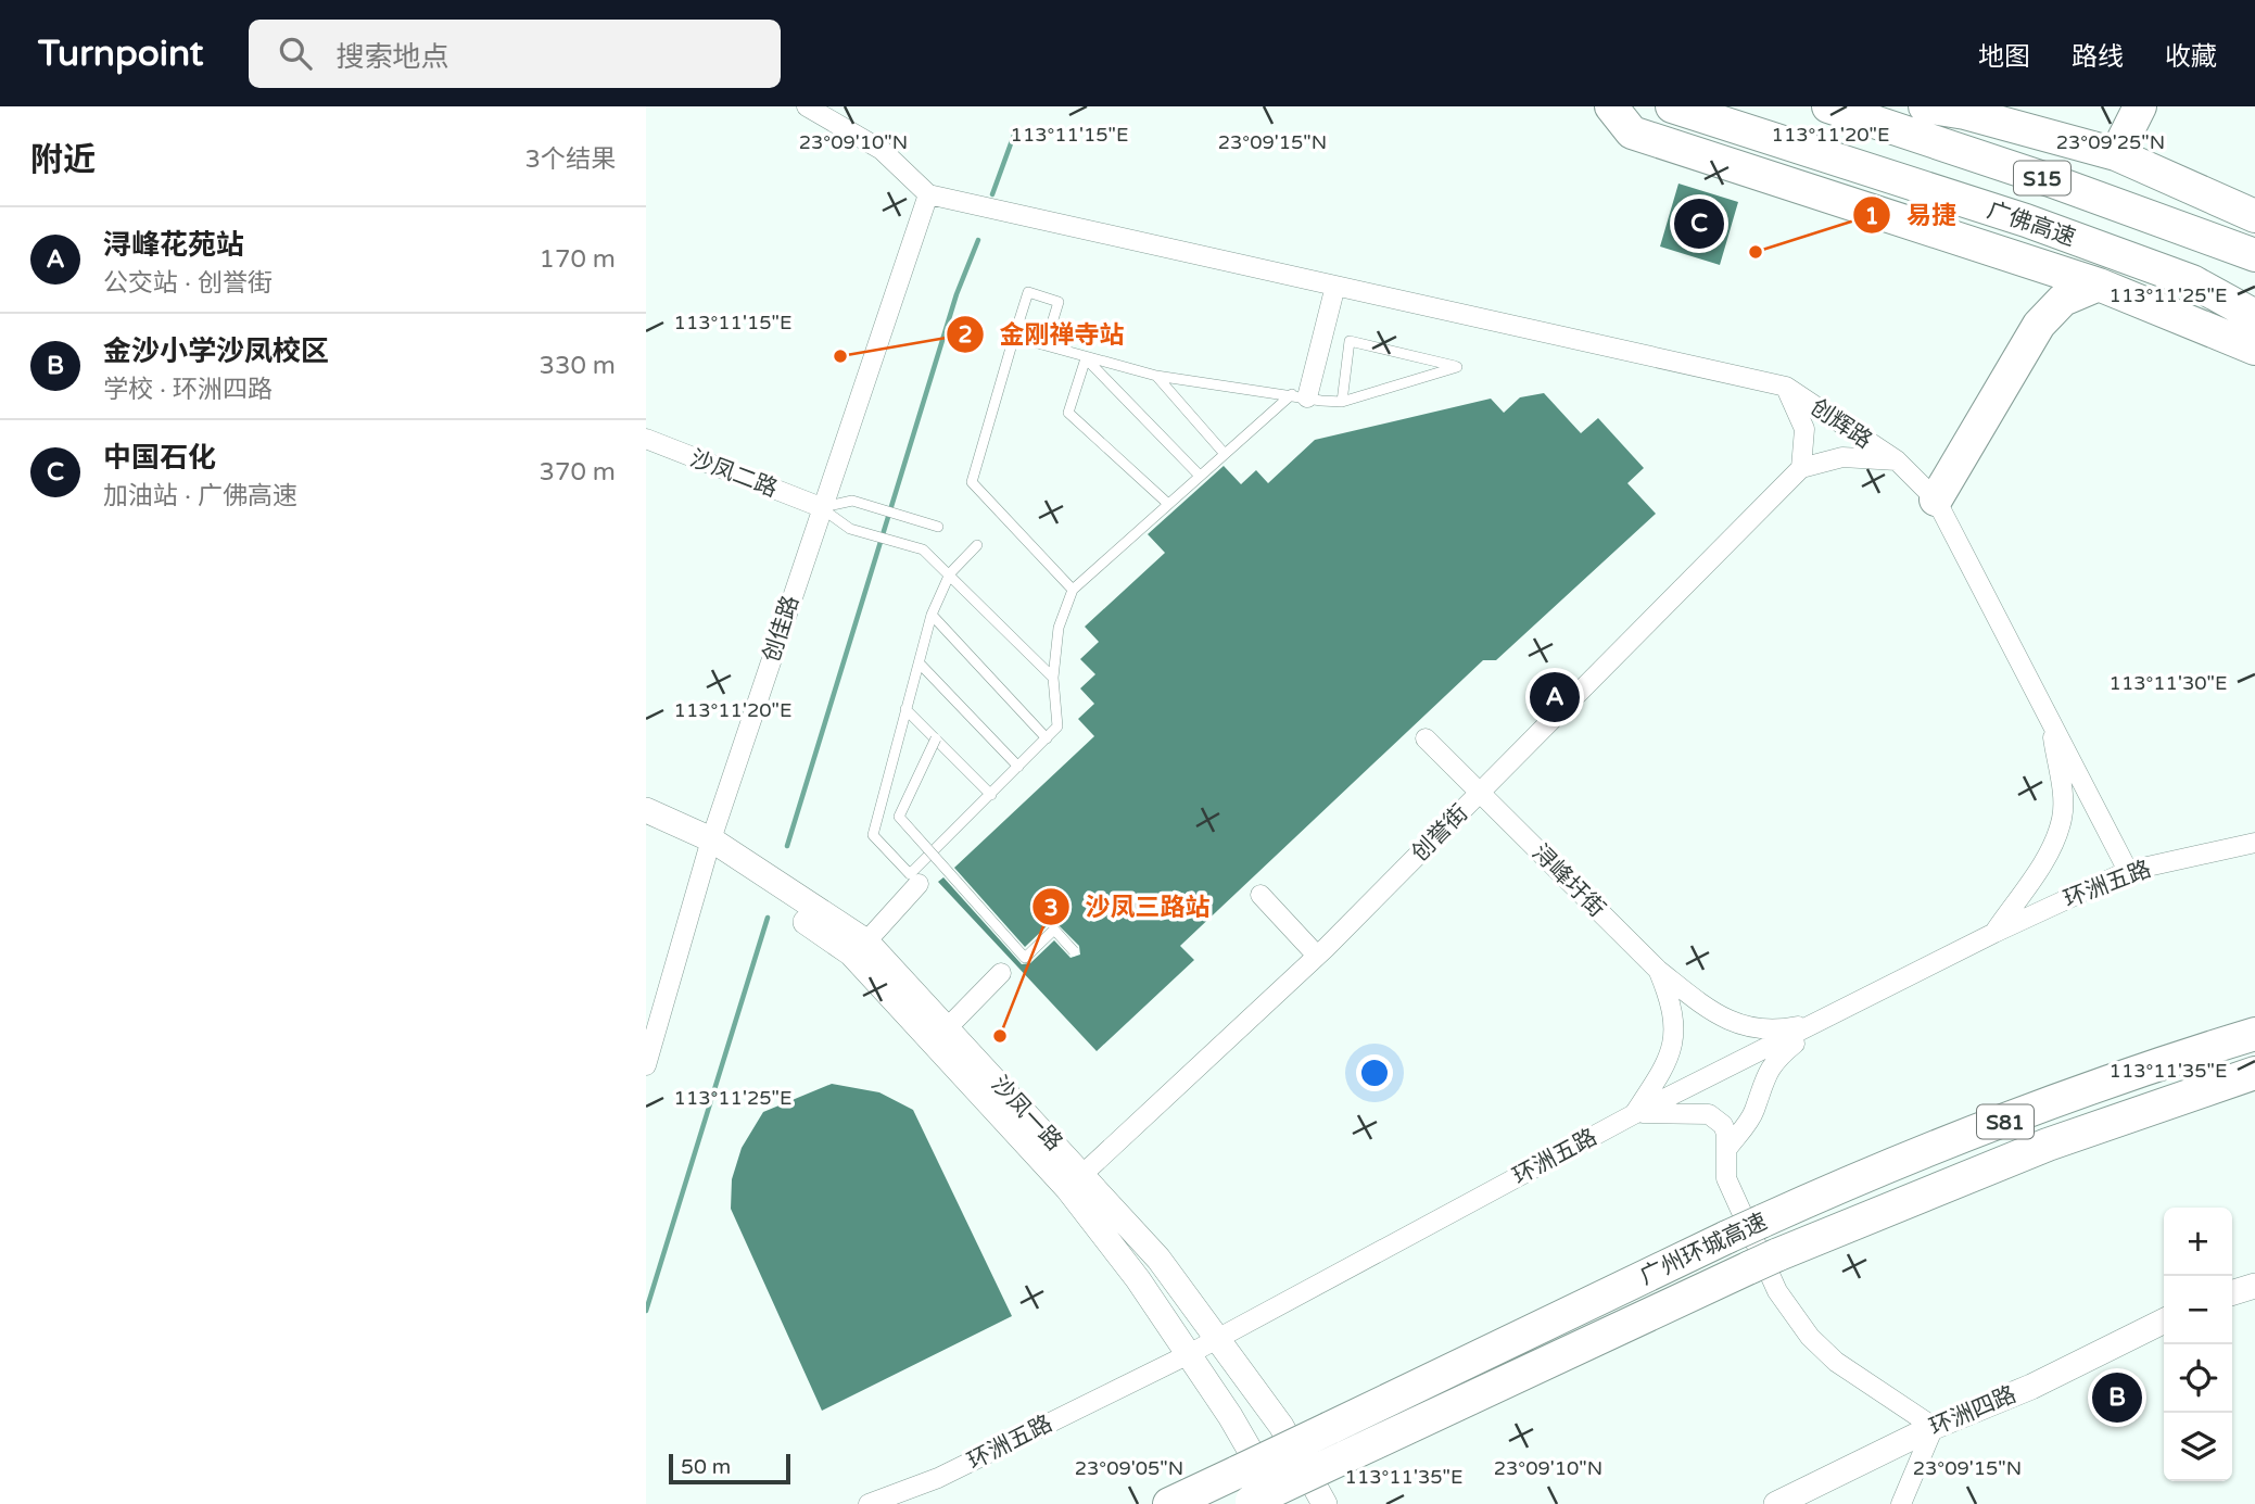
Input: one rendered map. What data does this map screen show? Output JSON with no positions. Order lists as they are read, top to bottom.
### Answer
{
  "streets": {
    "highway": [
      "S15",
      "广佛高速",
      "S81",
      "广州环城高速"
    ],
    "street": [
      "创辉路",
      "沙凤二路",
      "创佳路",
      "创誉街",
      "浔峰圩街",
      "环洲五路",
      "沙凤一路",
      "环洲四路"
    ]
  },
  "crossings": [
    ["创辉路", "环洲五路"],
    ["沙凤二路", "创佳路"],
    ["创佳路", "沙凤一路"],
    ["创誉街", "浔峰圩街"],
    ["创誉街", "沙凤一路"],
    ["环洲五路", "沙凤一路"],
    ["沙凤一路", "广州环城高速"]
  ],
  "places": ["易捷", "金刚禅寺站", "沙凤三路站"],
  "scale_bar": "50 m",
  "page": {
    "header": "Turnpoint",
    "search": "搜索地点",
    "nav": ["地图", "路线", "收藏"],
    "heading": ["附近", "3个结果"],
    "pins": ["C", "A", "B"],
    "list": [
      {
        "mark": "A",
        "name": "浔峰花苑站",
        "note": "公交站 · 创誉街",
        "value": "170 m"
      },
      {
        "mark": "B",
        "name": "金沙小学沙凤校区",
        "note": "学校 · 环洲四路",
        "value": "330 m"
      },
      {
        "mark": "C",
        "name": "中国石化",
        "note": "加油站 · 广佛高速",
        "value": "370 m"
      }
    ],
    "map_buttons": ["+", "−"],
    "scale": "50 m"
  },
  "coordinates": [
    "113°11'15\"E",
    "113°11'20\"E",
    "23°09'10\"N",
    "23°09'15\"N",
    "23°09'25\"N",
    "113°11'25\"E",
    "113°11'30\"E",
    "113°11'35\"E",
    "23°09'05\"N"
  ]
}
